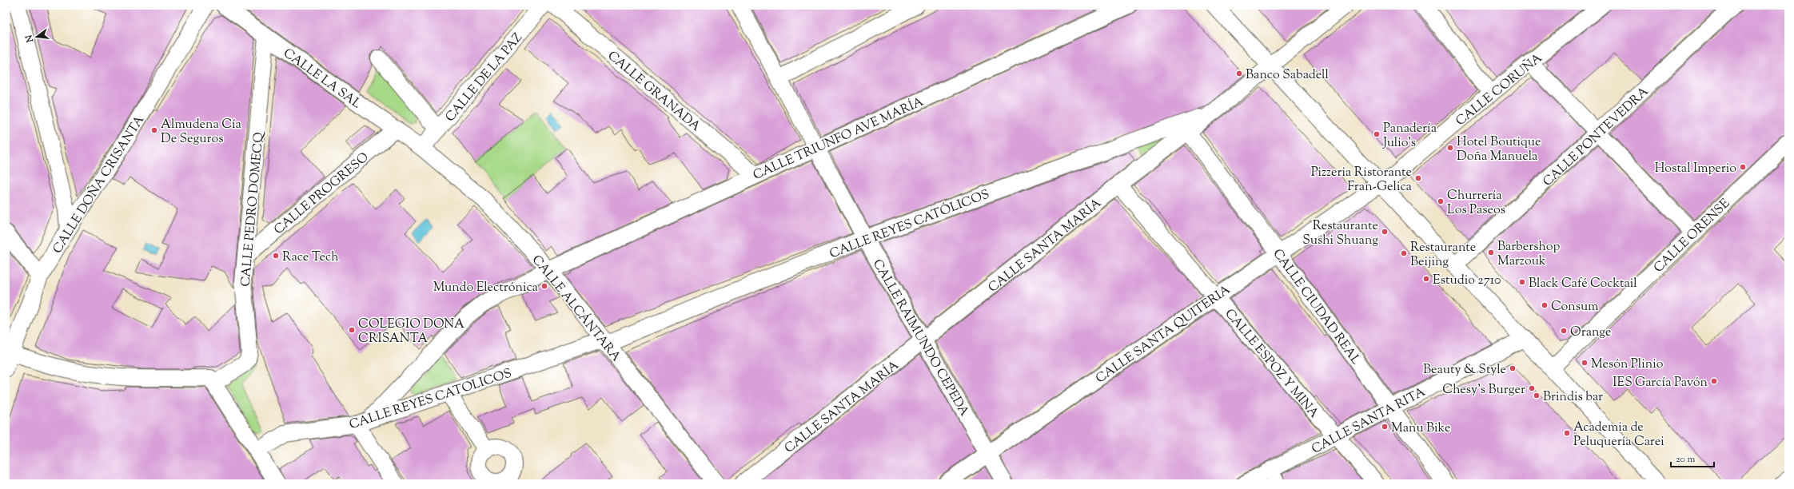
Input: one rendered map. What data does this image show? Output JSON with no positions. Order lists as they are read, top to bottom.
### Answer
{
  "streets": {
    "street": [
      "CALLE DE LA PAZ",
      "CALLE LA SAL",
      "CALLE CORUÑA",
      "CALLE GRANADA",
      "CALLE PONTEVEDRA",
      "CALLE TRIUNFO AVE MARÍA",
      "CALLE DOÑA CRISANTA",
      "CALLE PROGRESO",
      "CALLE PEDRO DOMECQ",
      "CALLE REYES CATÓLICOS",
      "CALLE ORENSE",
      "CALLE SANTA MARÍA",
      "CALLE CIUDAD REAL",
      "CALLE ALCÁNTARA",
      "CALLE SANTA QUITERIA",
      "CALLE RAIMUNDO CEPEDA",
      "CALLE ESPOZ Y MINA",
      "CALLE REYES CATOLICOS",
      "CALLE SANTA RITA"
    ]
  },
  "crossings": [
    ["CALLE DE LA PAZ", "CALLE LA SAL"],
    ["CALLE DE LA PAZ", "CALLE ALCÁNTARA"],
    ["CALLE LA SAL", "CALLE PROGRESO"],
    ["CALLE LA SAL", "CALLE PEDRO DOMECQ"],
    ["CALLE LA SAL", "CALLE ALCÁNTARA"],
    ["CALLE CORUÑA", "CALLE SANTA QUITERIA"],
    ["CALLE GRANADA", "CALLE TRIUNFO AVE MARÍA"],
    ["CALLE TRIUNFO AVE MARÍA", "CALLE ALCÁNTARA"],
    ["CALLE TRIUNFO AVE MARÍA", "CALLE RAIMUNDO CEPEDA"],
    ["CALLE TRIUNFO AVE MARÍA", "CALLE REYES CATOLICOS"],
    ["CALLE PROGRESO", "CALLE PEDRO DOMECQ"],
    ["CALLE REYES CATÓLICOS", "CALLE SANTA MARÍA"],
    ["CALLE REYES CATÓLICOS", "CALLE ALCÁNTARA"],
    ["CALLE REYES CATÓLICOS", "CALLE RAIMUNDO CEPEDA"],
    ["CALLE REYES CATÓLICOS", "CALLE REYES CATOLICOS"],
    ["CALLE SANTA MARÍA", "CALLE CIUDAD REAL"],
    ["CALLE SANTA MARÍA", "CALLE RAIMUNDO CEPEDA"],
    ["CALLE SANTA MARÍA", "CALLE ESPOZ Y MINA"],
    ["CALLE CIUDAD REAL", "CALLE SANTA QUITERIA"],
    ["CALLE CIUDAD REAL", "CALLE SANTA RITA"],
    ["CALLE ALCÁNTARA", "CALLE REYES CATOLICOS"],
    ["CALLE SANTA QUITERIA", "CALLE RAIMUNDO CEPEDA"],
    ["CALLE SANTA QUITERIA", "CALLE ESPOZ Y MINA"],
    ["CALLE ESPOZ Y MINA", "CALLE SANTA RITA"]
  ],
  "places": [
    "Banco Sabadell",
    "Almudena Cía De Seguros",
    "Panadería Julio's",
    "Hotel Boutique Doña Manuela",
    "Hostal Imperio",
    "Pizzeria Ristorante Fran-Gelica",
    "Churrería Los Paseos",
    "Restaurante Sushi Shuang",
    "Barbershop Marzouk",
    "Restaurante Beijing",
    "Race Tech",
    "Estudio 2710",
    "Black Café Cocktail",
    "Mundo Electrónica",
    "Consum",
    "COLEGIO DONA CRISANTA",
    "Orange",
    "Mesón Plinio",
    "Beauty & Style",
    "IES García Pavón",
    "Chesy's Burger",
    "Brindis bar",
    "Manu Bike",
    "Academia de Peluquería Carei"
  ],
  "scale_bar": "20 m",
  "north": "left"
}
